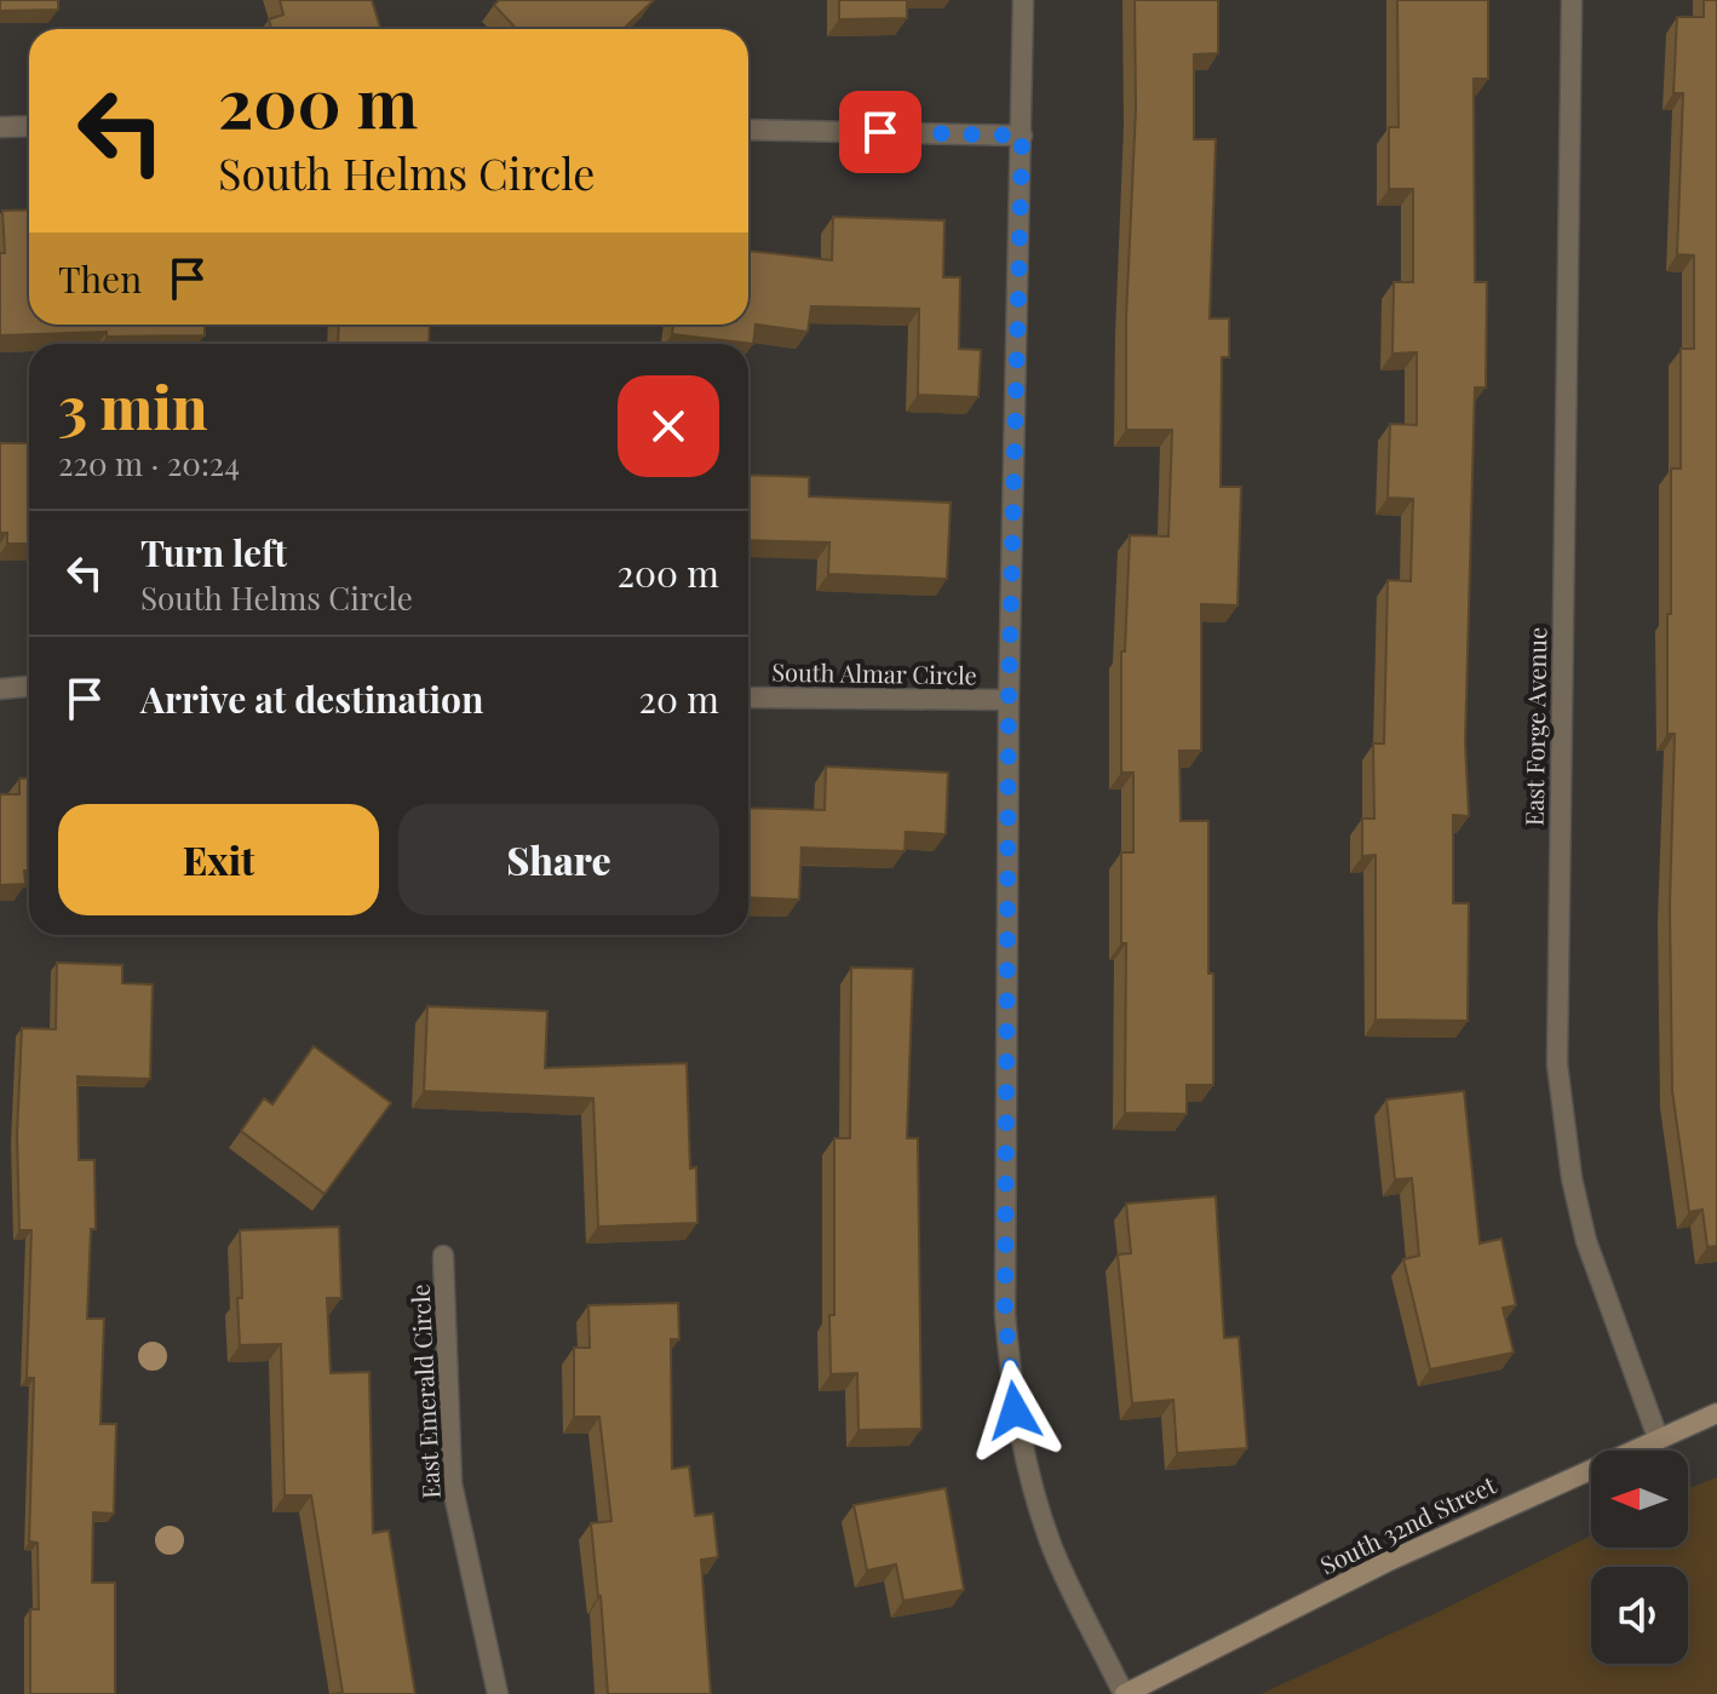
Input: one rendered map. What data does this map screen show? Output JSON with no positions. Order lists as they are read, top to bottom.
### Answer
{
  "streets": {
    "street": [
      "South Almar Circle",
      "East Forge Avenue",
      "East Emerald Circle",
      "South 32nd Street"
    ]
  },
  "crossings": [
    ["East Forge Avenue", "South 32nd Street"]
  ],
  "north": "left",
  "page": {
    "turn": ["200 m", "South Helms Circle"],
    "then": "Then",
    "heading": ["3 min", "220 m · 20:24"],
    "list": [
      {
        "name": "Turn left",
        "note": "South Helms Circle",
        "value": "200 m"
      },
      {
        "name": "Arrive at destination",
        "value": "20 m"
      }
    ],
    "buttons": ["Exit", "Share"]
  }
}
